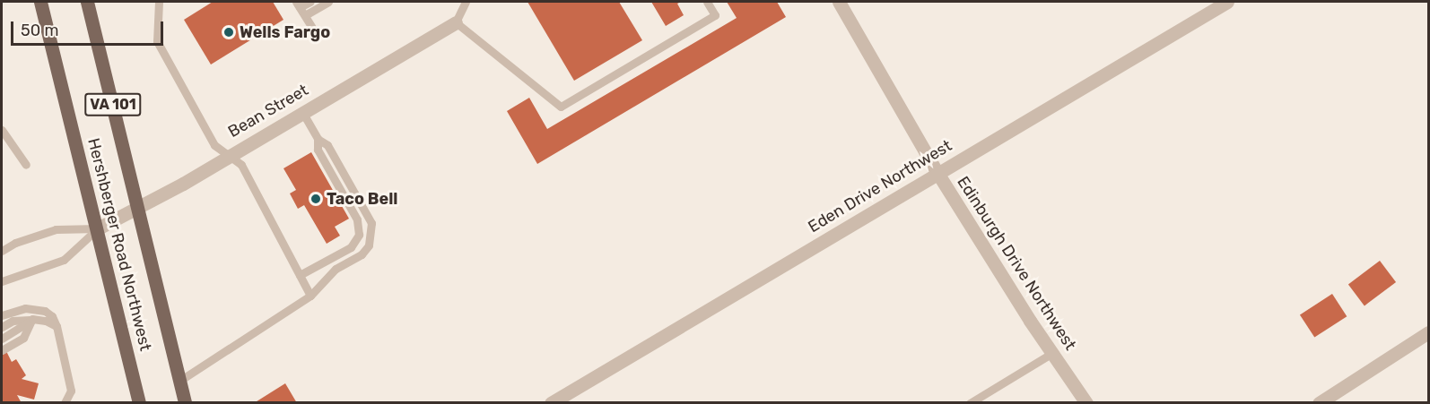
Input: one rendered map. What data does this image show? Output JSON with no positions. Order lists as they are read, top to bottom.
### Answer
{
  "streets": {
    "main road": ["VA 101", "Hershberger Road Northwest"],
    "street": ["Bean Street", "Eden Drive Northwest", "Edinburgh Drive Northwest"]
  },
  "crossings": [
    ["Bean Street", "Hershberger Road Northwest"],
    ["Eden Drive Northwest", "Edinburgh Drive Northwest"]
  ],
  "places": ["Wells Fargo", "Taco Bell"],
  "scale_bar": "50 m"
}
